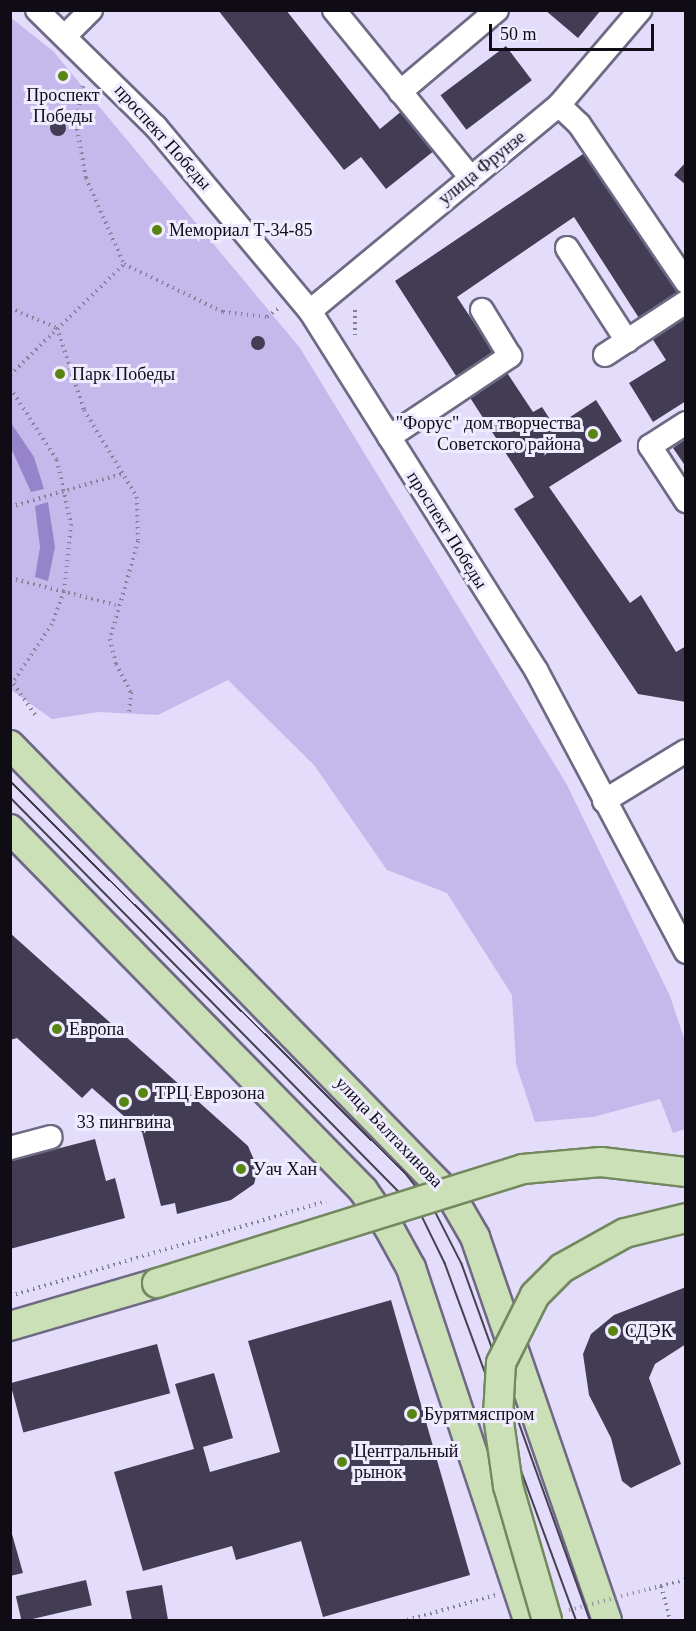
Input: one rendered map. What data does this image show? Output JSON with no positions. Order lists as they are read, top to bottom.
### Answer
{
  "streets": {
    "main road": ["улица Балтахинова"],
    "street": ["проспект Победы", "улица Фрунзе"]
  },
  "crossings": [
    ["проспект Победы", "улица Фрунзе"]
  ],
  "places": [
    "Проспект Победы",
    "Мемориал Т-34-85",
    "Парк Победы",
    "\"Форус\" дом творчества Советского района",
    "Европа",
    "ТРЦ Еврозона",
    "33 пингвина",
    "Уач Хан",
    "СДЭК",
    "Бурятмяспром",
    "Центральный рынок"
  ],
  "scale_bar": "50 m"
}
